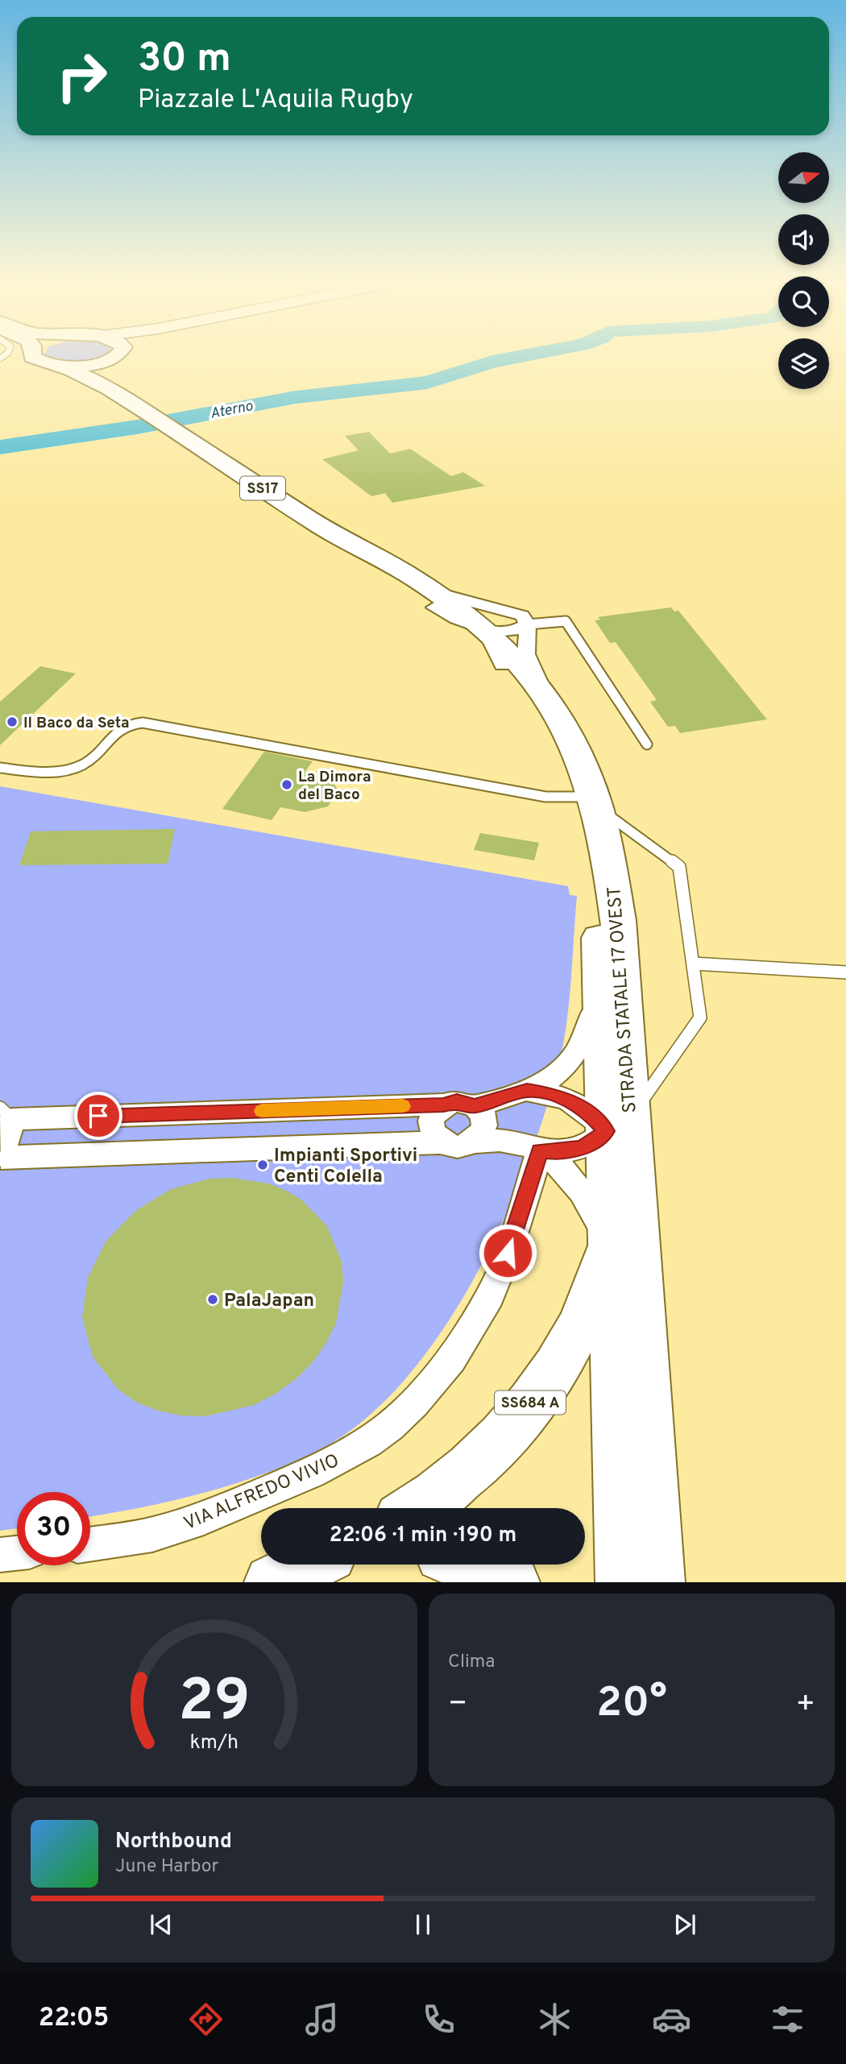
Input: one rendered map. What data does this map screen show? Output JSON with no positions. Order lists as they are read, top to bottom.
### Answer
{
  "streets": {
    "main road": ["SS17", "STRADA STATALE 17 OVEST", "SS684 A"],
    "street": ["VIA ALFREDO VIVIO"]
  },
  "crossings": [
    ["SS17", "STRADA STATALE 17 OVEST"],
    ["STRADA STATALE 17 OVEST", "SS684 A"]
  ],
  "water": ["Aterno"],
  "places": [
    "Il Baco da Seta",
    "La Dimora del Baco",
    "Impianti Sportivi Centi Colella",
    "PalaJapan"
  ],
  "north": "right",
  "page": {
    "turn": ["30 m", "Piazzale L'Aquila Rugby"],
    "limit": "30",
    "trip": "22:06 · 1 min · 190 m",
    "tile": "Clima",
    "heat": ["−", "20°", "+"],
    "song": ["Northbound", "June Harbor"],
    "tabs": "22:05",
    "gauge": ["29", "km/h"]
  }
}
